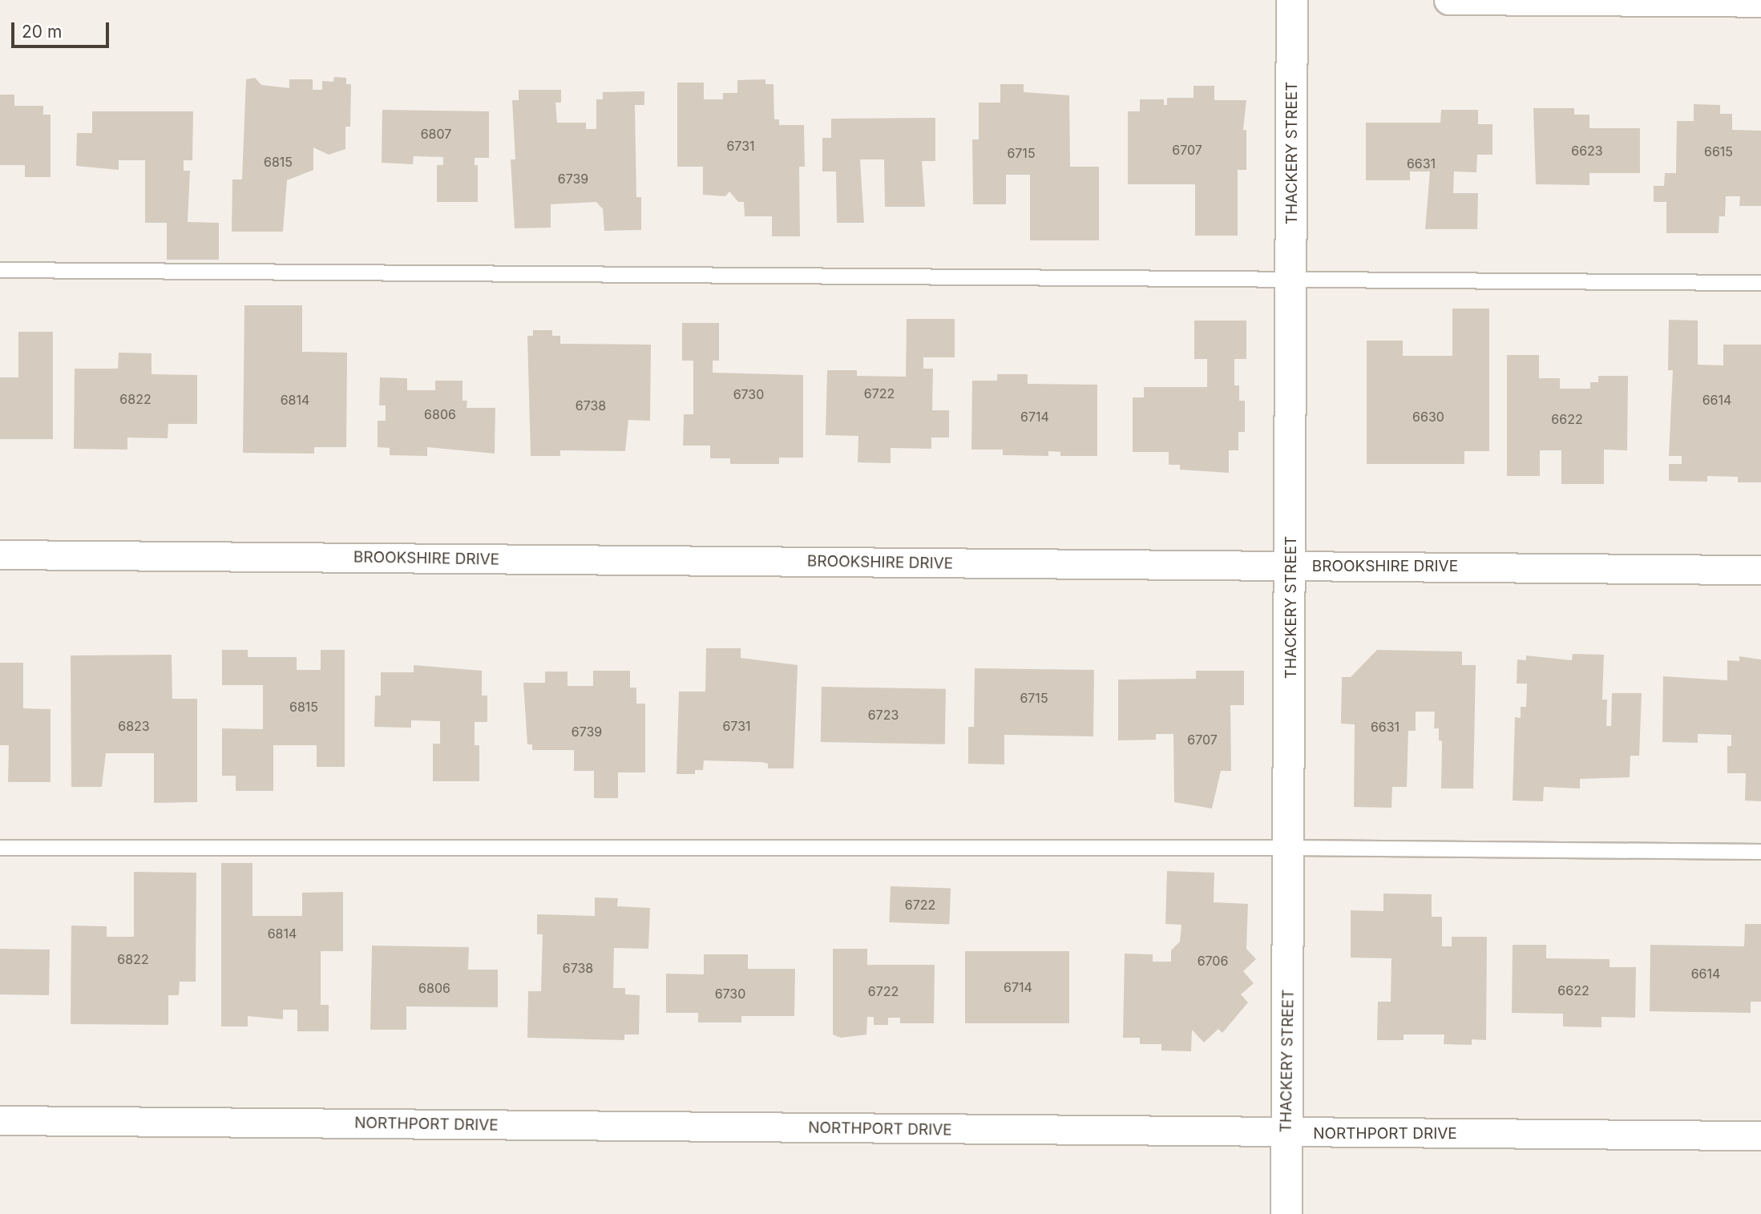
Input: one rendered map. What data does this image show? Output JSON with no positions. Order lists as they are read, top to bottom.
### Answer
{
  "streets": {
    "street": ["THACKERY STREET", "BROOKSHIRE DRIVE", "NORTHPORT DRIVE"]
  },
  "crossings": [
    ["THACKERY STREET", "BROOKSHIRE DRIVE"],
    ["THACKERY STREET", "NORTHPORT DRIVE"]
  ],
  "house_numbers": [
    "6807",
    "6731",
    "6707",
    "6623",
    "6615",
    "6715",
    "6815",
    "6631",
    "6739",
    "6722",
    "6730",
    "6822",
    "6814",
    "6614",
    "6738",
    "6806",
    "6714",
    "6630",
    "6622",
    "6715",
    "6815",
    "6723",
    "6823",
    "6731",
    "6631",
    "6739",
    "6707",
    "6722",
    "6814",
    "6822",
    "6706",
    "6738",
    "6614",
    "6714",
    "6806",
    "6622",
    "6722",
    "6730"
  ],
  "scale_bar": "20 m"
}
